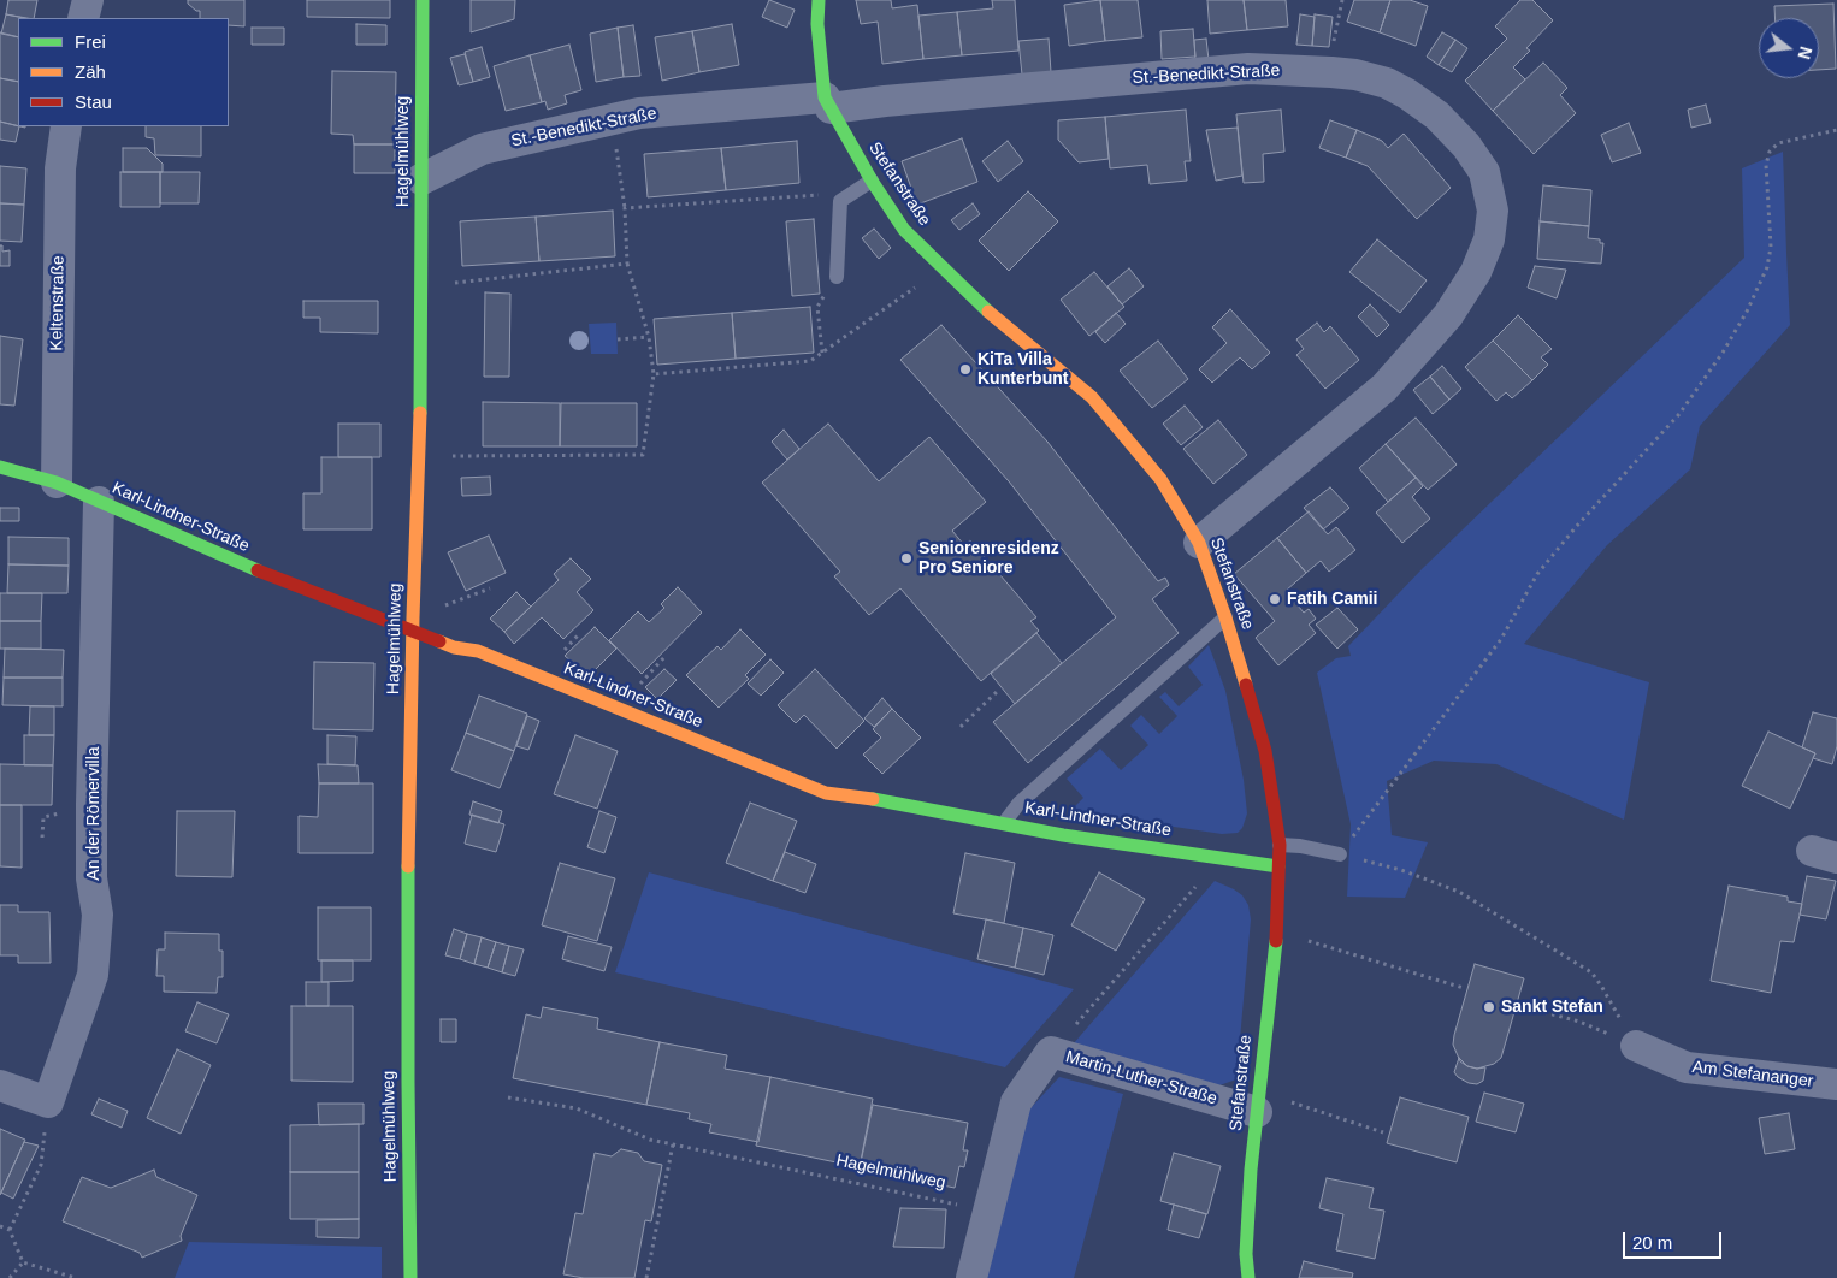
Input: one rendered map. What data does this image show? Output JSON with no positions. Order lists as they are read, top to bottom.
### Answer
{
  "streets": {
    "street": [
      "St.-Benedikt-Straße",
      "Hagelmühlweg",
      "Stefanstraße",
      "Keltenstraße",
      "Karl-Lindner-Straße",
      "An der Römervilla",
      "Am Stefananger",
      "Martin-Luther-Straße"
    ]
  },
  "crossings": [
    ["St.-Benedikt-Straße", "Hagelmühlweg"],
    ["St.-Benedikt-Straße", "Stefanstraße"],
    ["Hagelmühlweg", "Karl-Lindner-Straße"],
    ["Hagelmühlweg", "Martin-Luther-Straße"],
    ["Stefanstraße", "Karl-Lindner-Straße"],
    ["Stefanstraße", "Martin-Luther-Straße"],
    ["Keltenstraße", "Karl-Lindner-Straße"],
    ["Karl-Lindner-Straße", "An der Römervilla"]
  ],
  "places": [
    "KiTa Villa Kunterbunt",
    "Seniorenresidenz Pro Seniore",
    "Fatih Camii",
    "Sankt Stefan"
  ],
  "legend": ["Frei", "Zäh", "Stau"],
  "scale_bar": "20 m",
  "north": "right"
}
